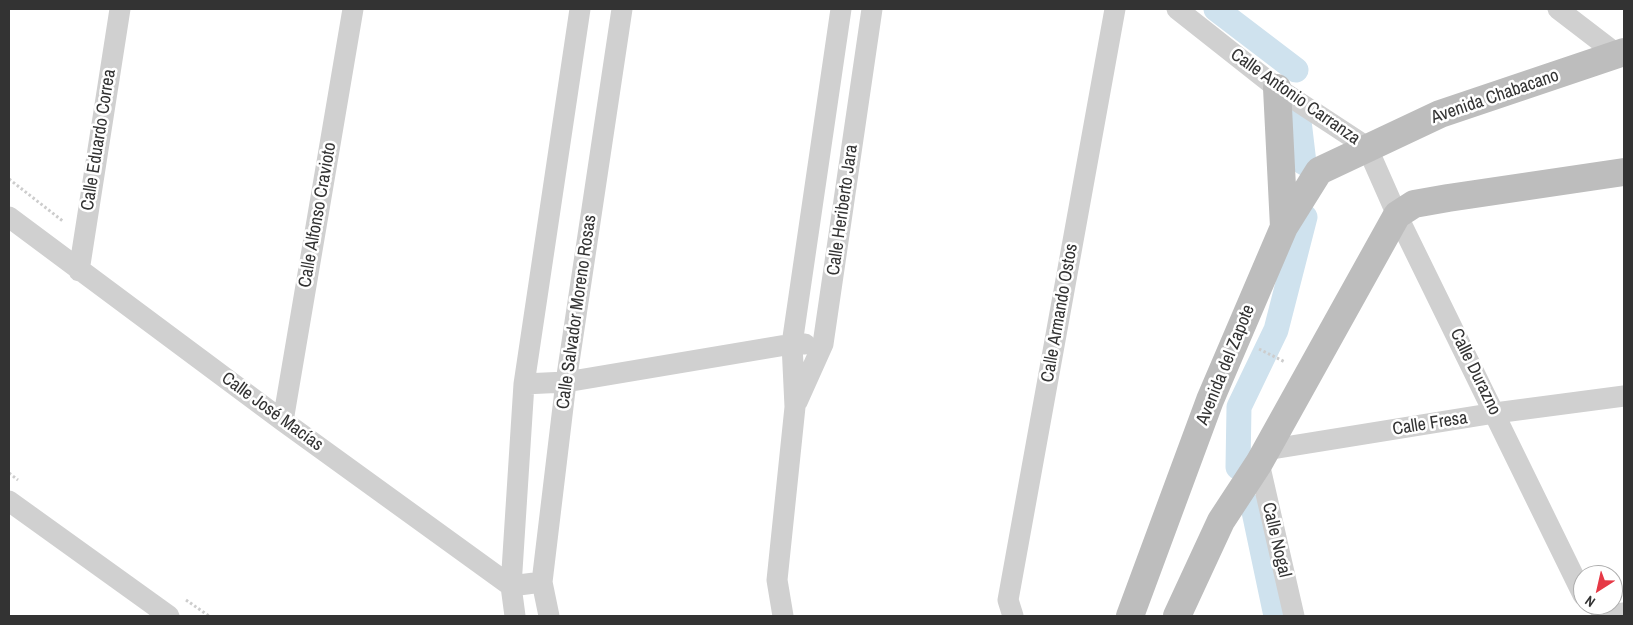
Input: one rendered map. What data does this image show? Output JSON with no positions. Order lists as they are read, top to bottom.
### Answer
{
  "streets": {
    "main road": ["Avenida Chabacano", "Avenida del Zapote"],
    "street": [
      "Calle Antonio Carranza",
      "Calle Eduardo Correa",
      "Calle Heriberto Jara",
      "Calle Alfonso Cravioto",
      "Calle Salvador Moreno Rosas",
      "Calle Armando Ostos",
      "Calle Durazno",
      "Calle José Macías",
      "Calle Fresa",
      "Calle Nogal"
    ]
  },
  "crossings": [
    ["Calle Antonio Carranza", "Avenida Chabacano"],
    ["Calle Antonio Carranza", "Avenida del Zapote"],
    ["Calle Antonio Carranza", "Calle Durazno"],
    ["Avenida Chabacano", "Avenida del Zapote"],
    ["Avenida Chabacano", "Calle Durazno"],
    ["Calle Eduardo Correa", "Calle José Macías"],
    ["Calle Alfonso Cravioto", "Calle José Macías"],
    ["Avenida del Zapote", "Calle Durazno"],
    ["Calle Durazno", "Calle Fresa"],
    ["Calle Fresa", "Calle Nogal"]
  ],
  "north": "bottom left"
}
